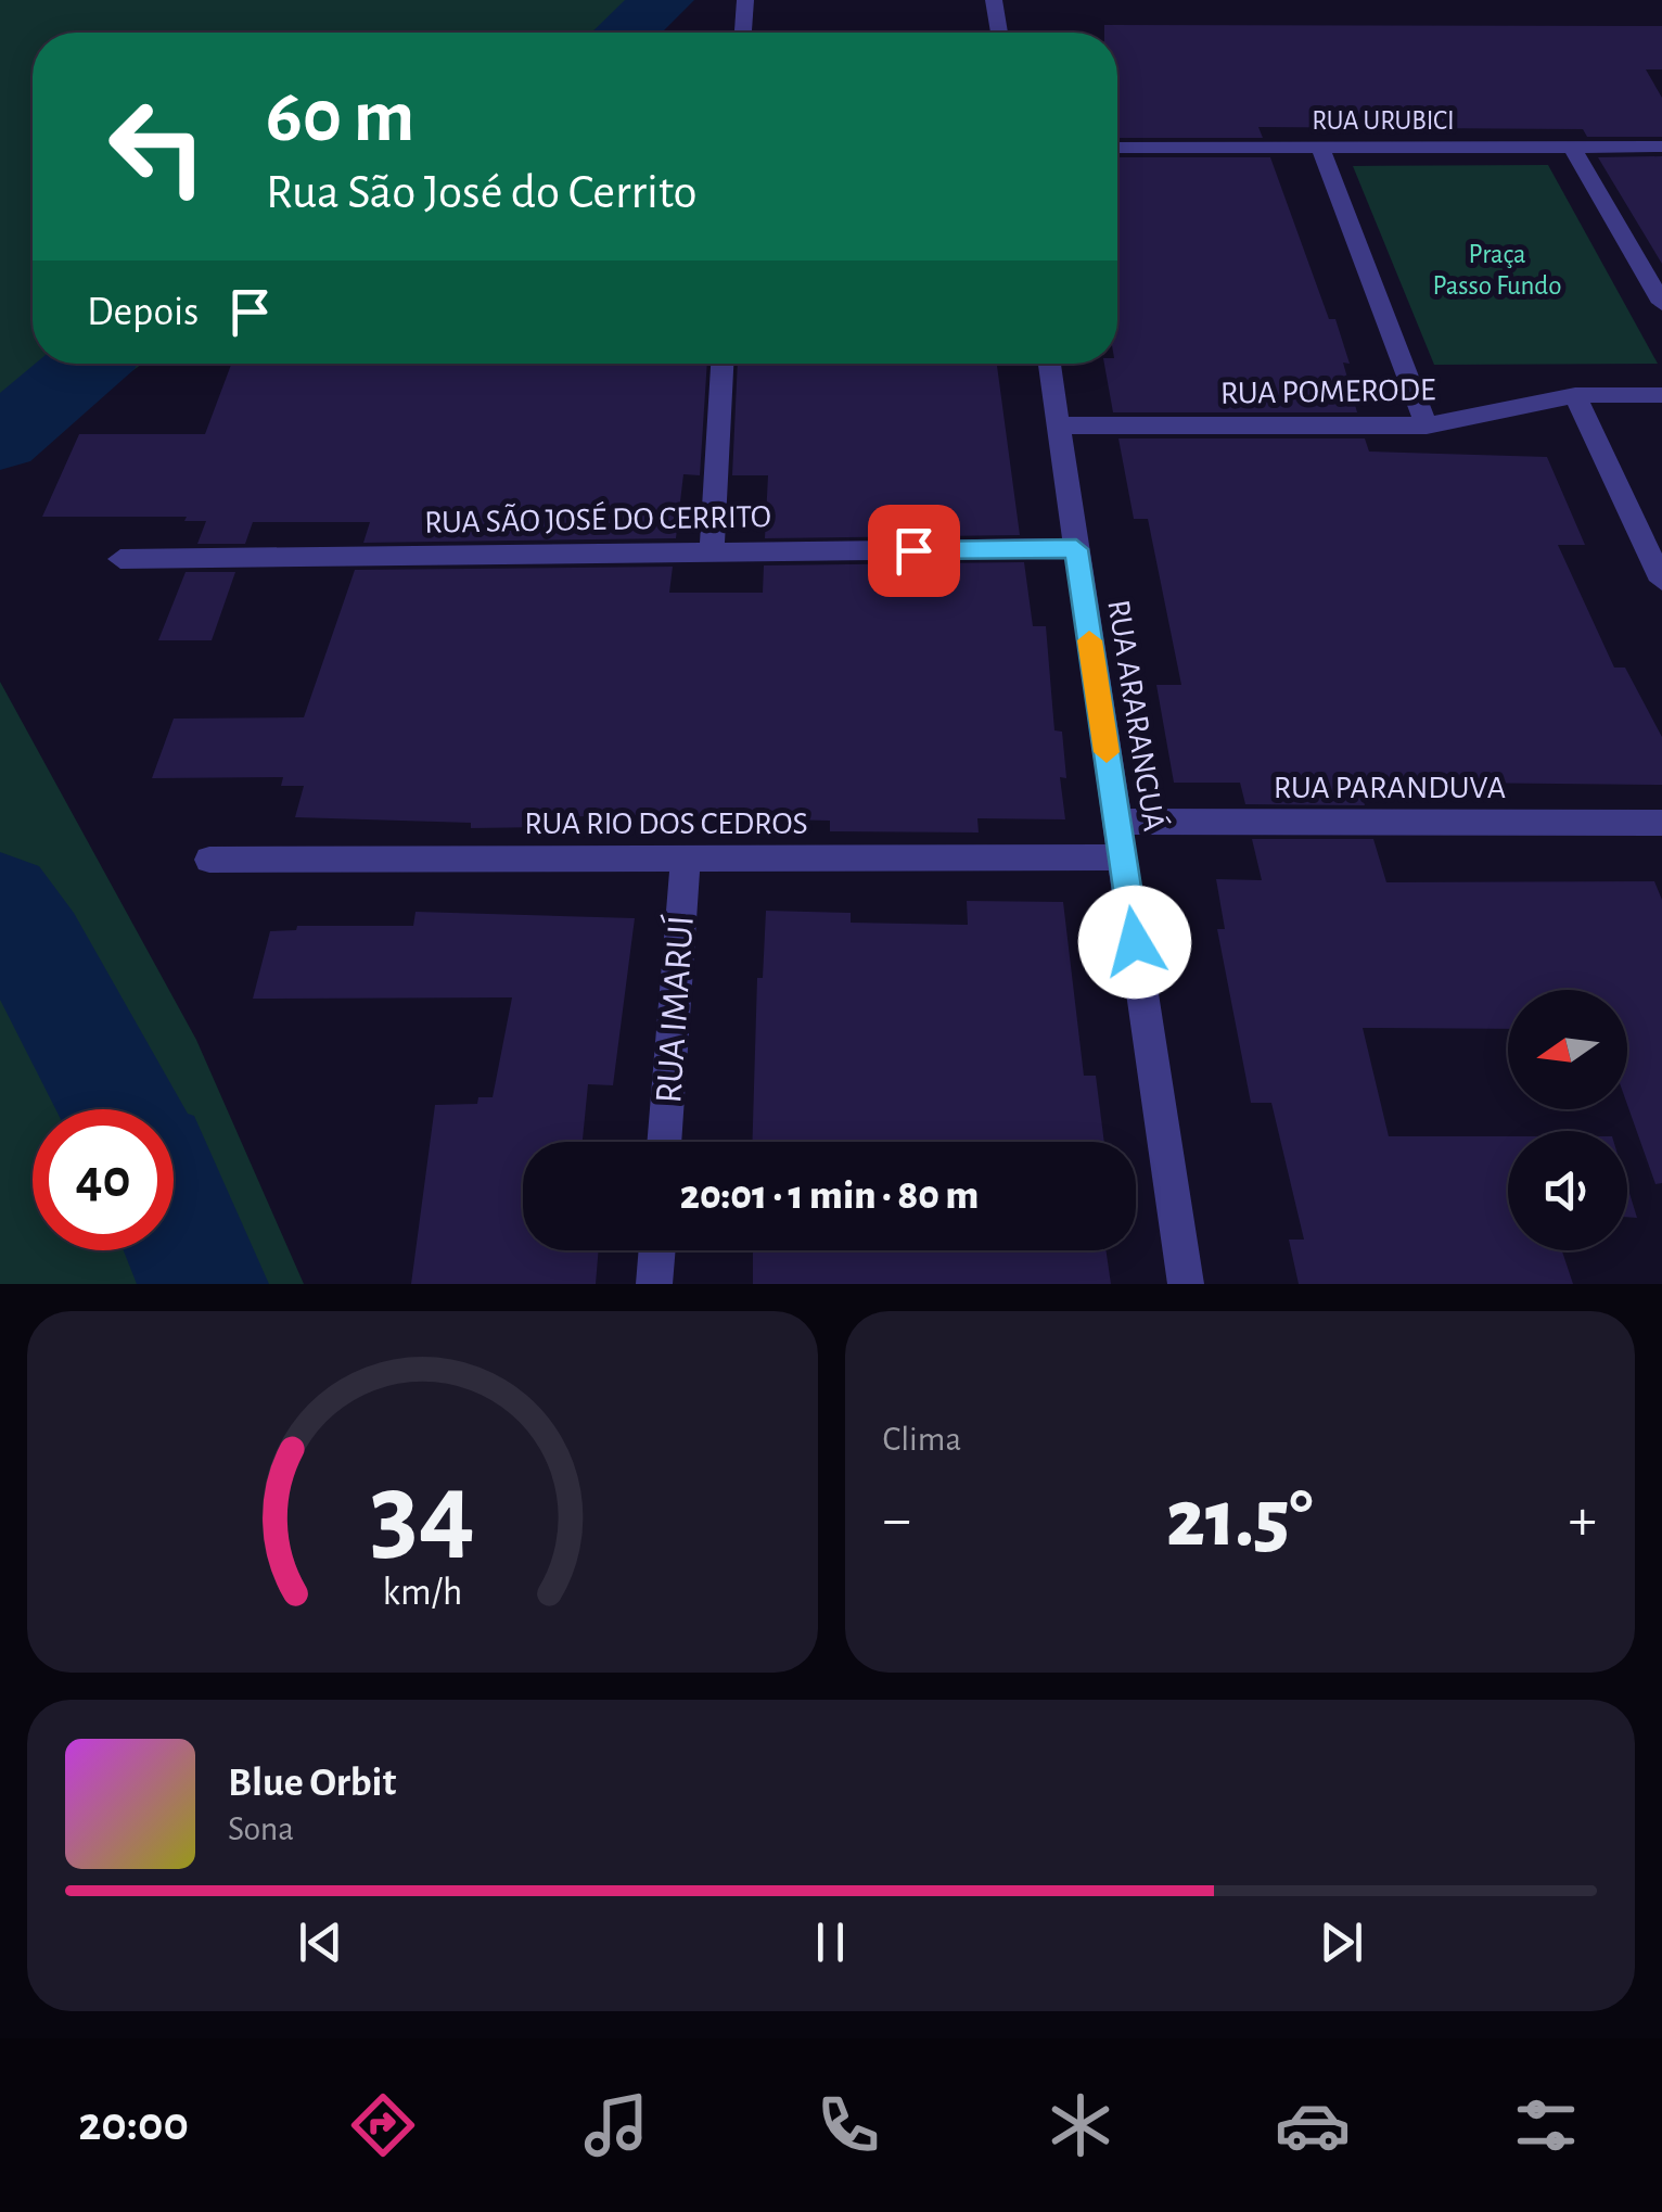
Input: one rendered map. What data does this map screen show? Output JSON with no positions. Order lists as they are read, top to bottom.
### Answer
{
  "streets": {
    "street": [
      "RUA URUBICI",
      "RUA POMERODE",
      "RUA SÃO JOSÉ DO CERRITO",
      "RUA ARARANGUÁ",
      "RUA PARANDUVA",
      "RUA RIO DOS CEDROS",
      "RUA IMARUÍ"
    ]
  },
  "crossings": [
    ["RUA POMERODE", "RUA ARARANGUÁ"],
    ["RUA SÃO JOSÉ DO CERRITO", "RUA ARARANGUÁ"],
    ["RUA ARARANGUÁ", "RUA PARANDUVA"],
    ["RUA ARARANGUÁ", "RUA RIO DOS CEDROS"],
    ["RUA RIO DOS CEDROS", "RUA IMARUÍ"]
  ],
  "parks": ["Praça Passo Fundo"],
  "north": "left",
  "page": {
    "turn": ["60 m", "Rua São José do Cerrito"],
    "then": "Depois",
    "limit": "40",
    "trip": "20:01 · 1 min · 80 m",
    "tile": "Clima",
    "heat": ["−", "21.5°", "+"],
    "song": ["Blue Orbit", "Sona"],
    "tabs": "20:00",
    "gauge": ["34", "km/h"]
  }
}
